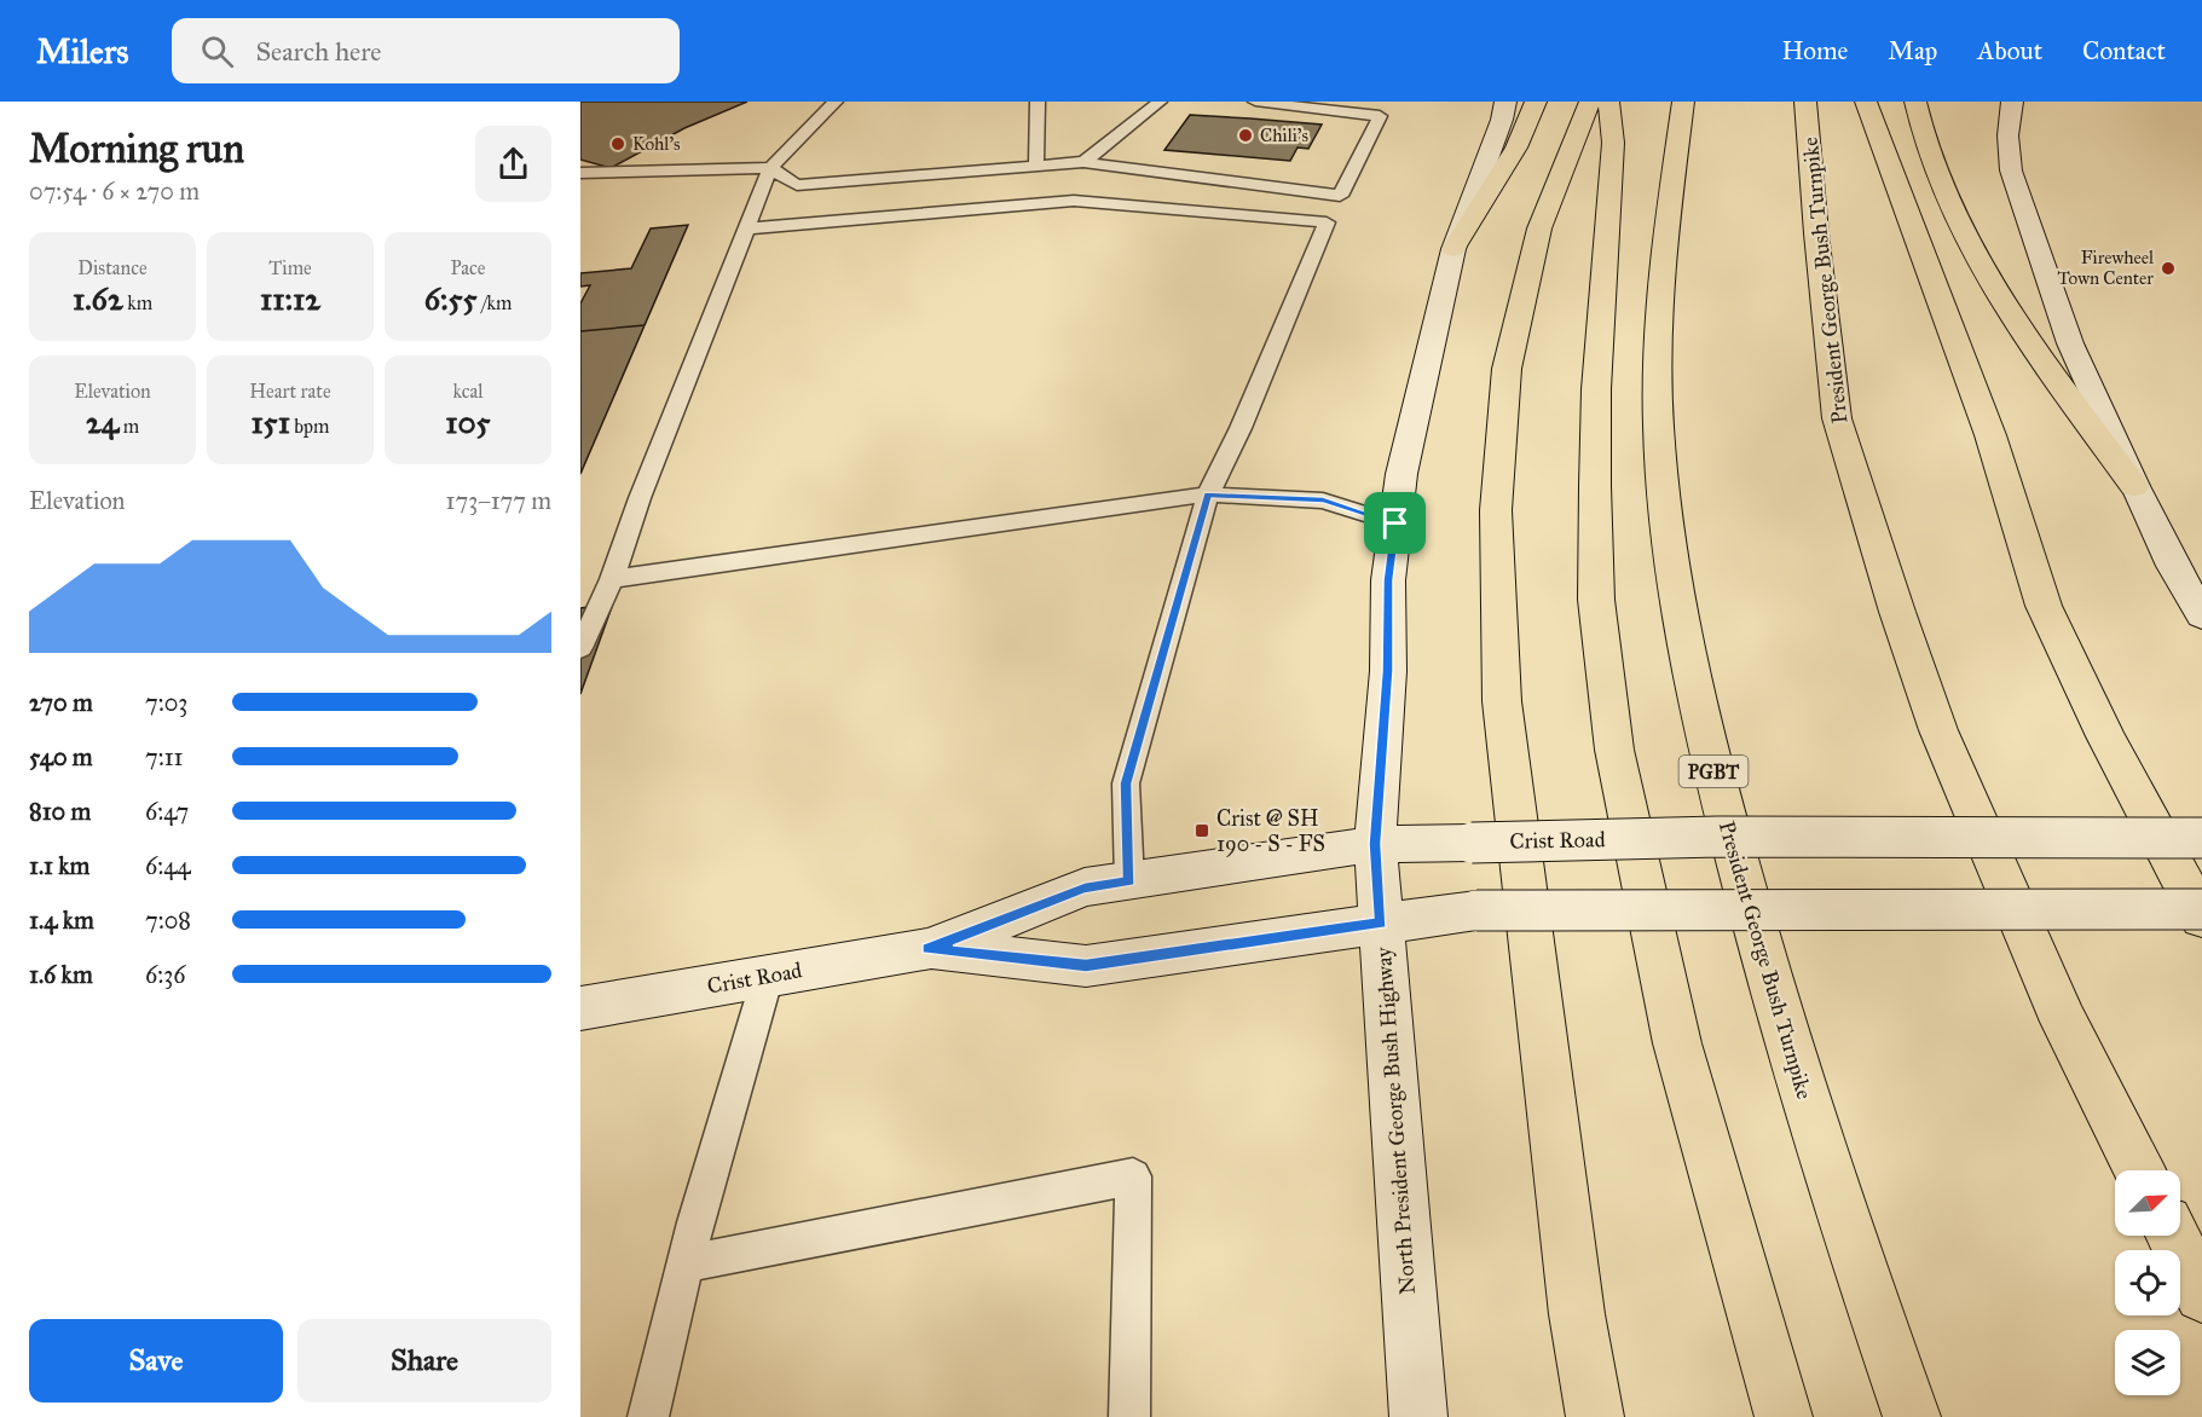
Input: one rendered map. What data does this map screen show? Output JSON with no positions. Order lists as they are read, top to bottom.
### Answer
{
  "streets": {
    "highway": ["President George Bush Turnpike", "PGBT"],
    "main road": ["Crist Road", "North President George Bush Highway"]
  },
  "crossings": [
    ["Crist Road", "North President George Bush Highway"]
  ],
  "places": {
    "other": ["Chili's", "Kohl's", "Firewheel Town Center"],
    "transit": ["Crist @ SH 190 - S - FS"]
  },
  "north": "top right",
  "page": {
    "header": "Milers",
    "search": "Search here",
    "nav": [
      "Home",
      "Map",
      "About",
      "Contact"
    ],
    "heading": ["Morning run", "07:54 · 6 × 270 m"],
    "stats": [
      ["Distance", "1.62 km"],
      ["Time", "11:12"],
      ["Pace", "6:55 /km"],
      ["Elevation", "24 m"],
      ["Heart rate", "151 bpm"],
      ["kcal", "105"]
    ],
    "chart": ["Elevation", "173–177 m"],
    "list": [
      {
        "name": "270 m",
        "note": "7:03"
      },
      {
        "name": "540 m",
        "note": "7:11"
      },
      {
        "name": "810 m",
        "note": "6:47"
      },
      {
        "name": "1.1 km",
        "note": "6:44"
      },
      {
        "name": "1.4 km",
        "note": "7:08"
      },
      {
        "name": "1.6 km",
        "note": "6:36"
      }
    ],
    "buttons": ["Save", "Share"]
  }
}
